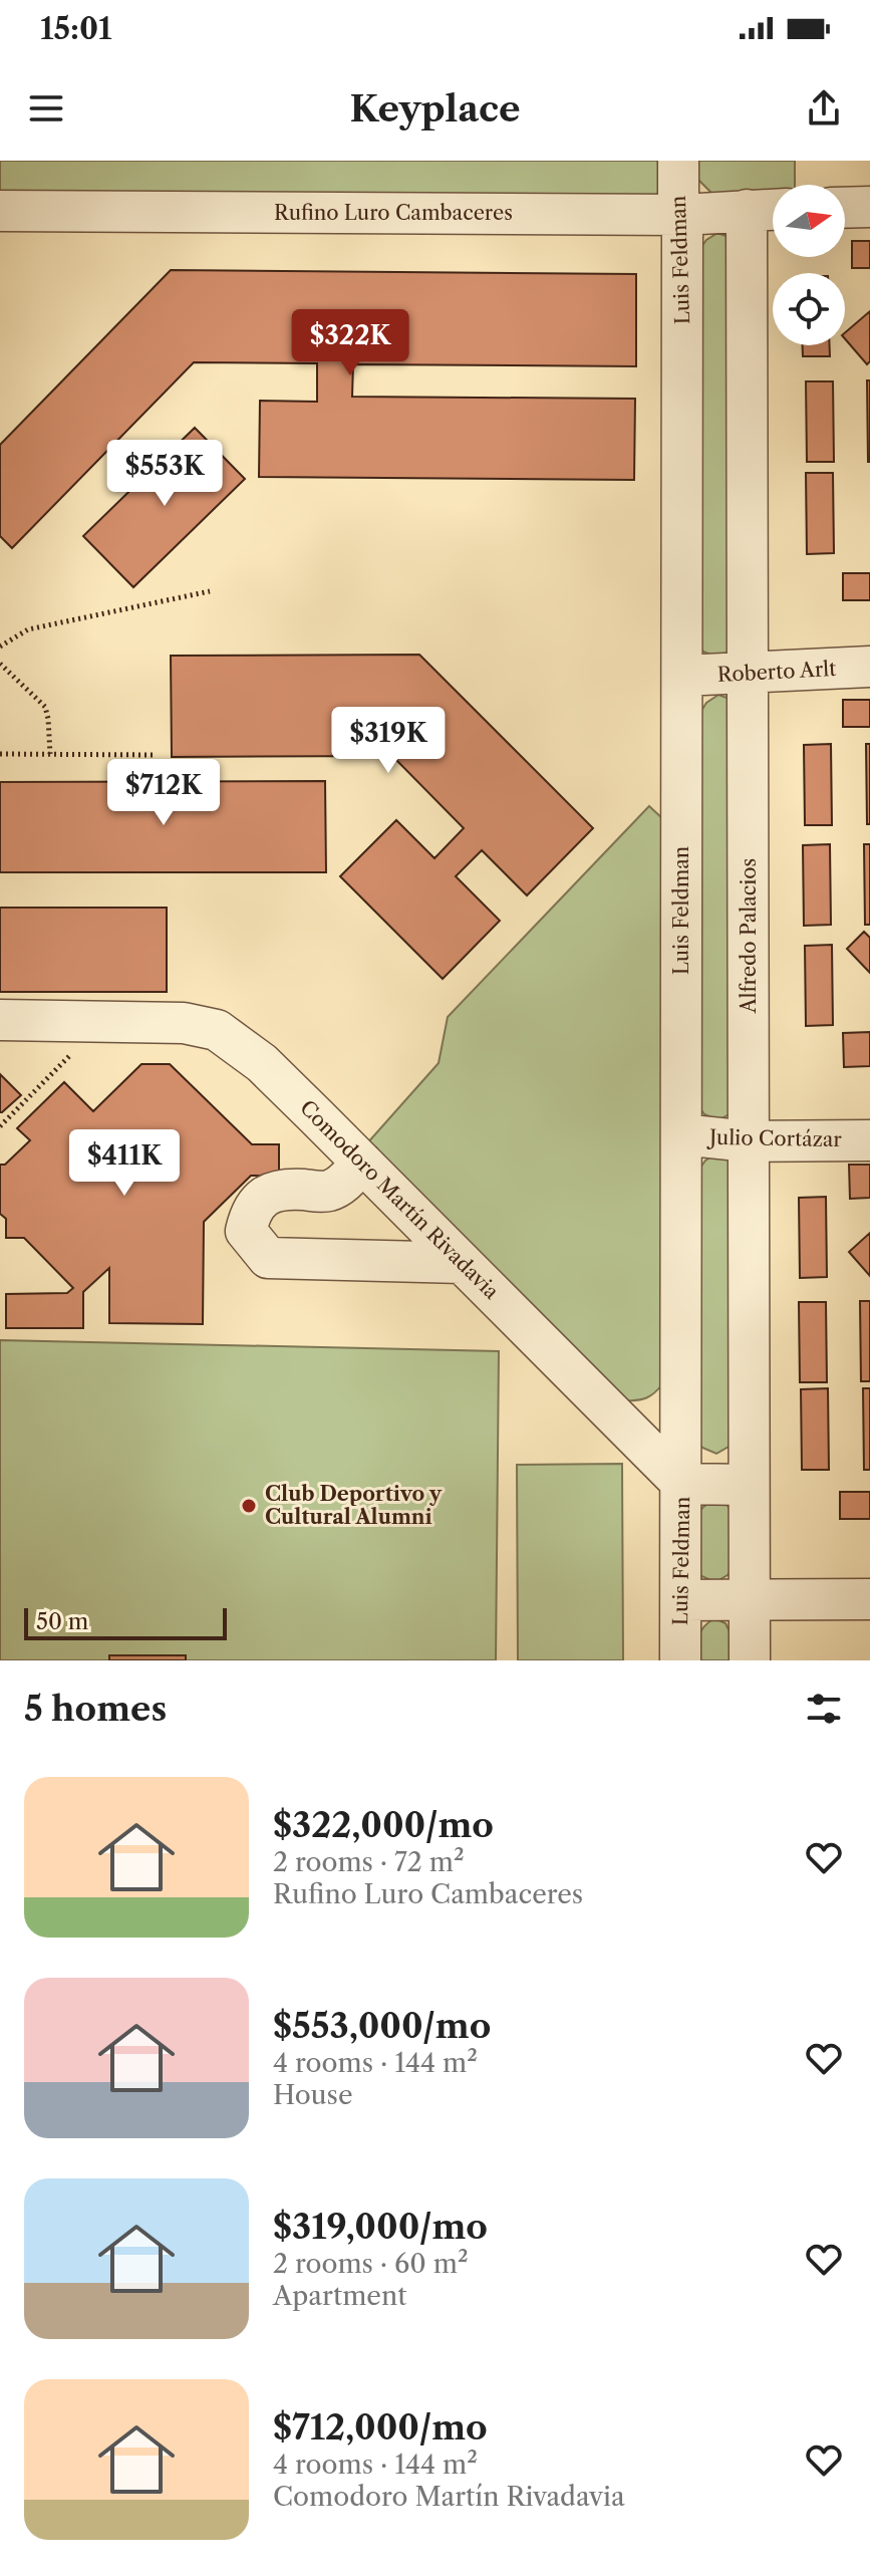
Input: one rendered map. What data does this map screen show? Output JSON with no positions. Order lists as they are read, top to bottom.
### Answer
{
  "streets": {
    "street": [
      "Rufino Luro Cambaceres",
      "Luis Feldman",
      "Roberto Arlt",
      "Alfredo Palacios",
      "Julio Cortázar",
      "Comodoro Martín Rivadavia"
    ]
  },
  "crossings": [
    ["Rufino Luro Cambaceres", "Luis Feldman"],
    ["Rufino Luro Cambaceres", "Alfredo Palacios"],
    ["Luis Feldman", "Roberto Arlt"],
    ["Luis Feldman", "Julio Cortázar"],
    ["Luis Feldman", "Comodoro Martín Rivadavia"],
    ["Roberto Arlt", "Alfredo Palacios"],
    ["Alfredo Palacios", "Julio Cortázar"]
  ],
  "places": ["Club Deportivo y Cultural Alumni"],
  "scale_bar": "50 m",
  "north": "right",
  "page": {
    "status": "15:01",
    "header": "Keyplace",
    "price": [
      "$322K",
      "$553K",
      "$319K",
      "$712K",
      "$411K"
    ],
    "scale": "50 m",
    "heading": "5 homes",
    "list": [
      {
        "name": "$322,000/mo",
        "note": "2 rooms · 72 m² · Rufino Luro Cambaceres"
      },
      {
        "name": "$553,000/mo",
        "note": "4 rooms · 144 m² · House"
      },
      {
        "name": "$319,000/mo",
        "note": "2 rooms · 60 m² · Apartment"
      },
      {
        "name": "$712,000/mo",
        "note": "4 rooms · 144 m² · Comodoro Martín Rivadavia"
      }
    ]
  }
}
